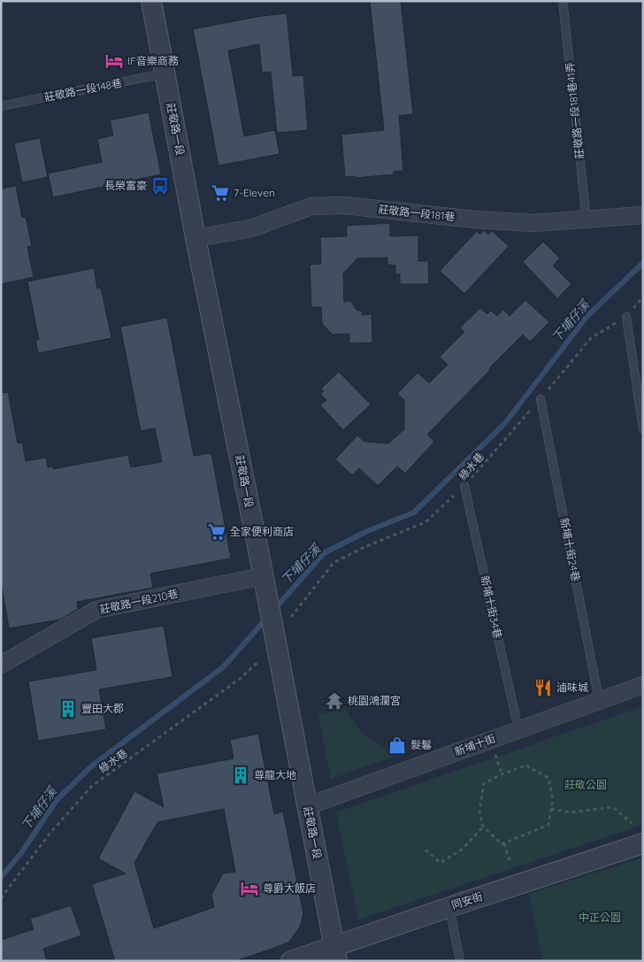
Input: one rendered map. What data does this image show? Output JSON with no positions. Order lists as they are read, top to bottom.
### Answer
{
  "streets": {
    "street": [
      "莊敬路一段",
      "莊敬路一段181巷",
      "莊敬路一段210巷",
      "新埔十街",
      "同安街"
    ],
    "lane": [
      "莊敬路一段148巷",
      "莊敬路一段181巷41弄",
      "新埔十街24巷",
      "新埔十街34巷"
    ],
    "path": ["綠水巷"]
  },
  "crossings": [
    ["莊敬路一段148巷", "莊敬路一段"],
    ["莊敬路一段181巷41弄", "莊敬路一段181巷"],
    ["莊敬路一段", "莊敬路一段181巷"],
    ["莊敬路一段", "莊敬路一段210巷"],
    ["莊敬路一段", "新埔十街"],
    ["莊敬路一段", "同安街"],
    ["綠水巷", "新埔十街24巷"],
    ["綠水巷", "新埔十街34巷"],
    ["新埔十街24巷", "新埔十街"],
    ["新埔十街34巷", "新埔十街"]
  ],
  "water": ["下埔仔溪"],
  "parks": ["莊敬公園", "中正公園"],
  "places": {
    "hotel": ["IF音樂商務", "尊爵大飯店"],
    "bus stop": ["長榮富豪"],
    "supermarket": ["7-Eleven", "全家便利商店"],
    "restaurant": ["滷味城"],
    "temple": ["桃園鴻瀾宮"],
    "building": ["豐田大郡", "尊龍大地"],
    "shop": ["髮鬈"]
  }
}
